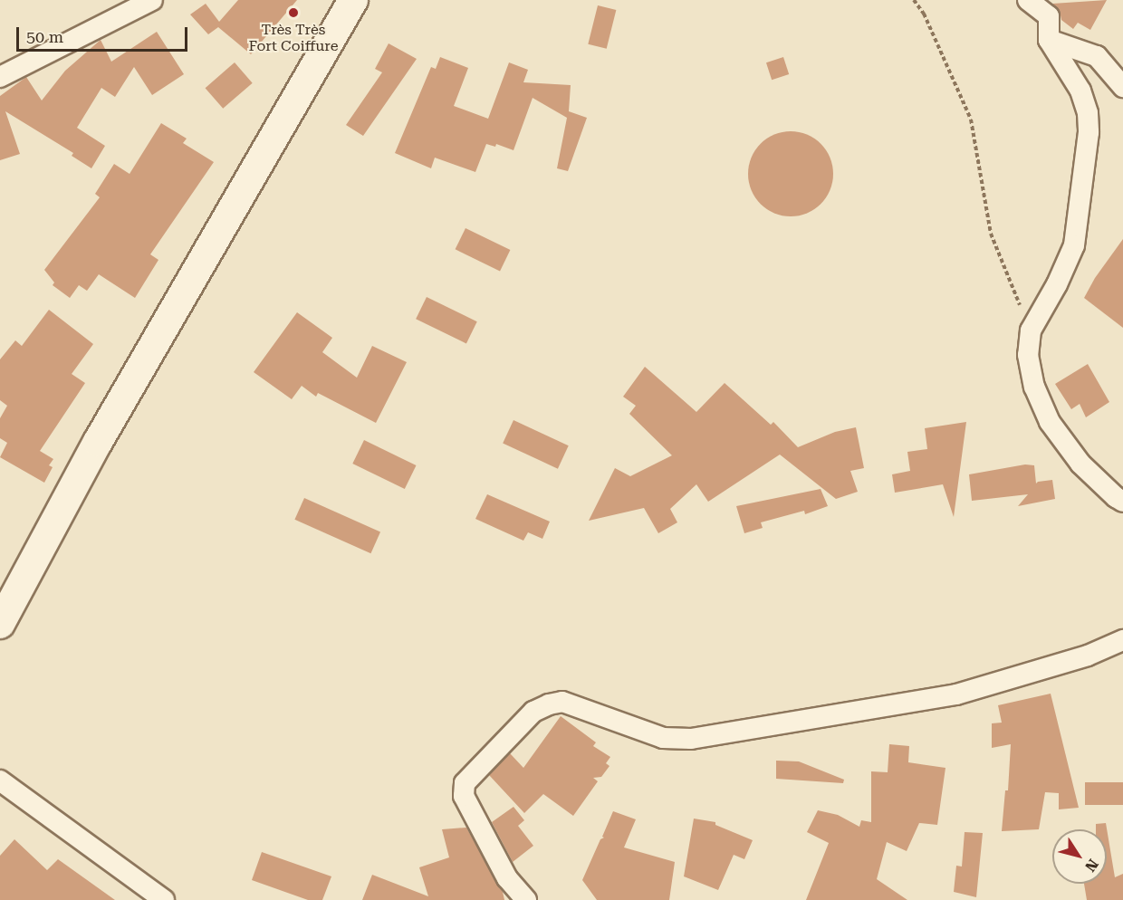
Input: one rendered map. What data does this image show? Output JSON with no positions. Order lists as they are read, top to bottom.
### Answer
{
  "places": ["Très Très Fort Coiffure"],
  "scale_bar": "50 m",
  "north": "bottom right"
}
